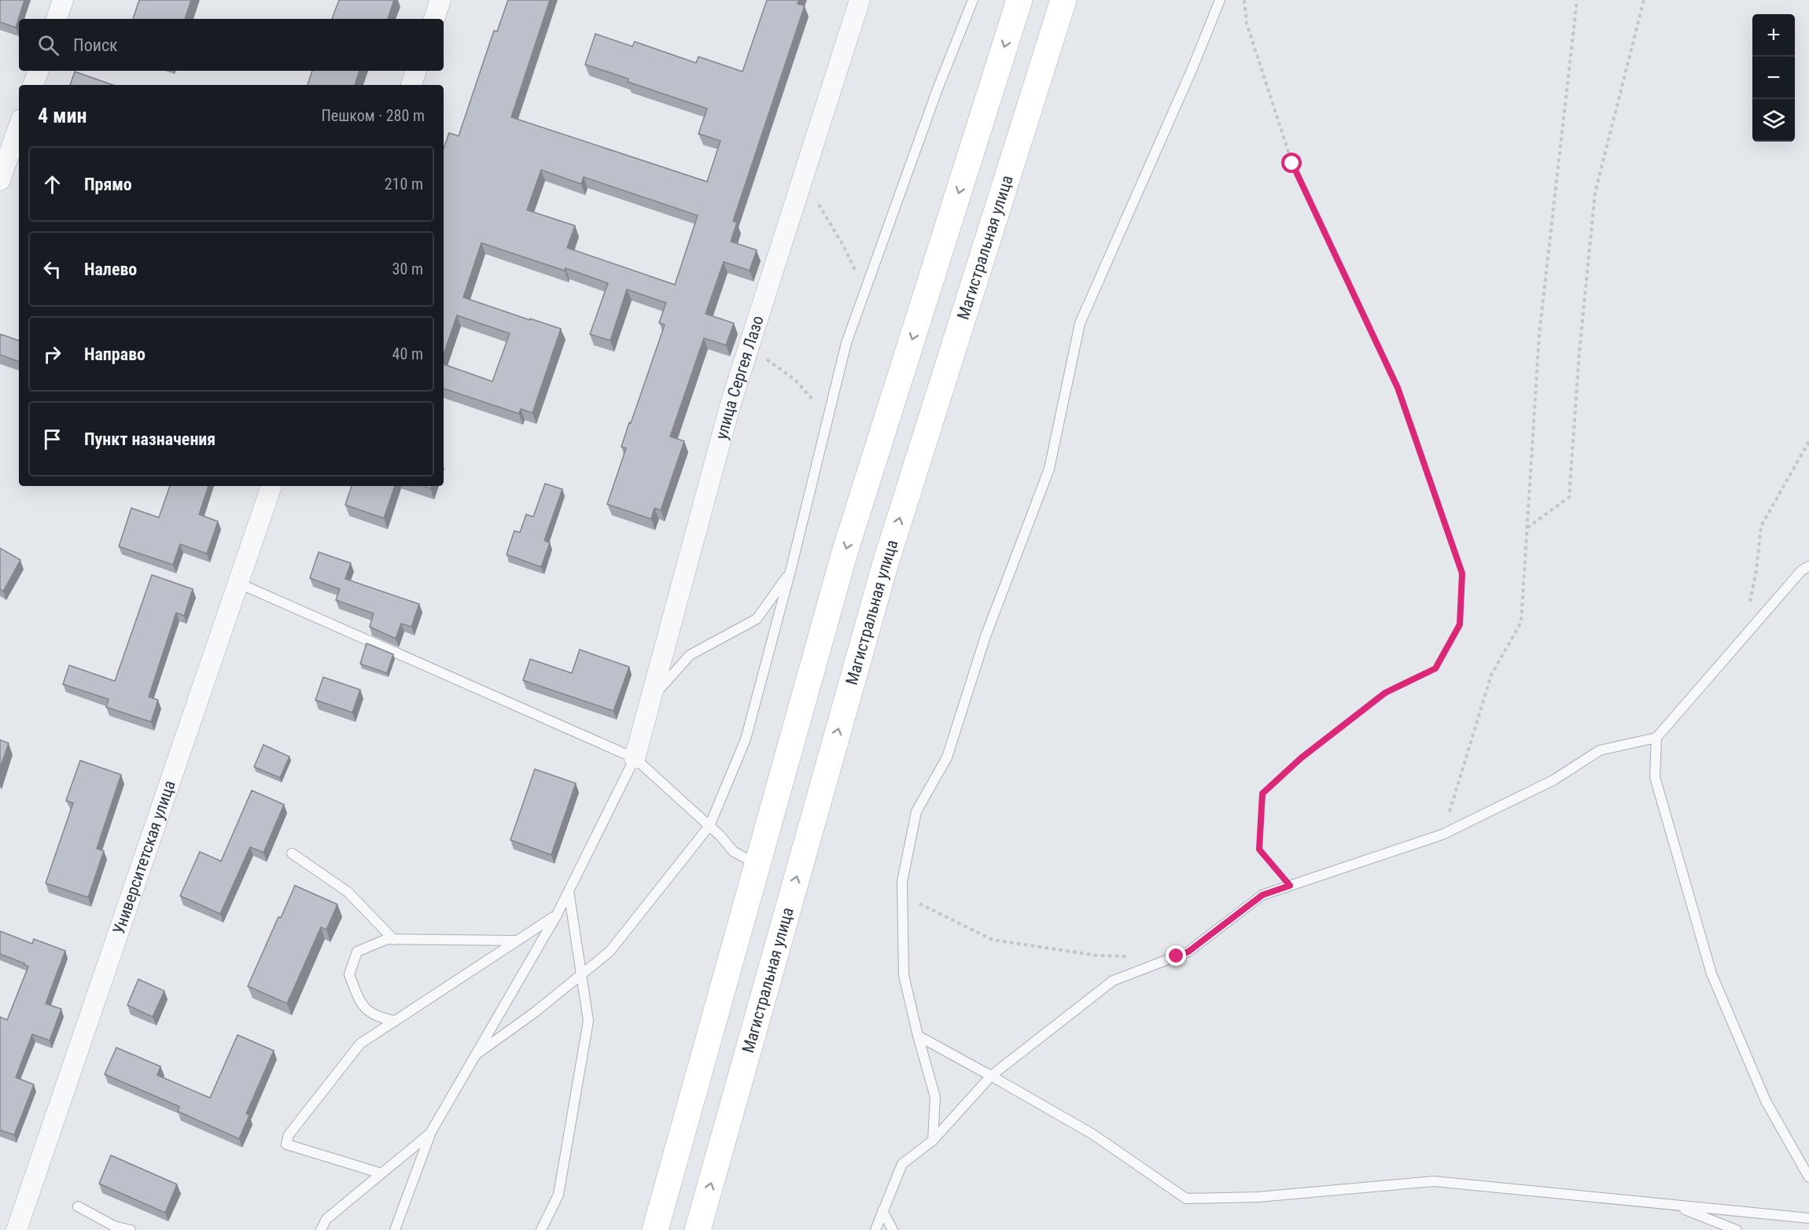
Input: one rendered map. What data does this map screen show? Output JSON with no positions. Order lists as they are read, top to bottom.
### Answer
{
  "streets": {
    "main road": ["Магистральная улица"],
    "street": ["улица Сергея Лазо", "Университетская улица"]
  },
  "page": {
    "map_buttons": ["+", "−"],
    "search": "Поиск",
    "heading": ["4 мин", "Пешком · 280 m"],
    "list": [
      ["Прямо", "210 m"],
      ["Налево", "30 m"],
      ["Направо", "40 m"],
      "Пункт назначения"
    ]
  }
}
